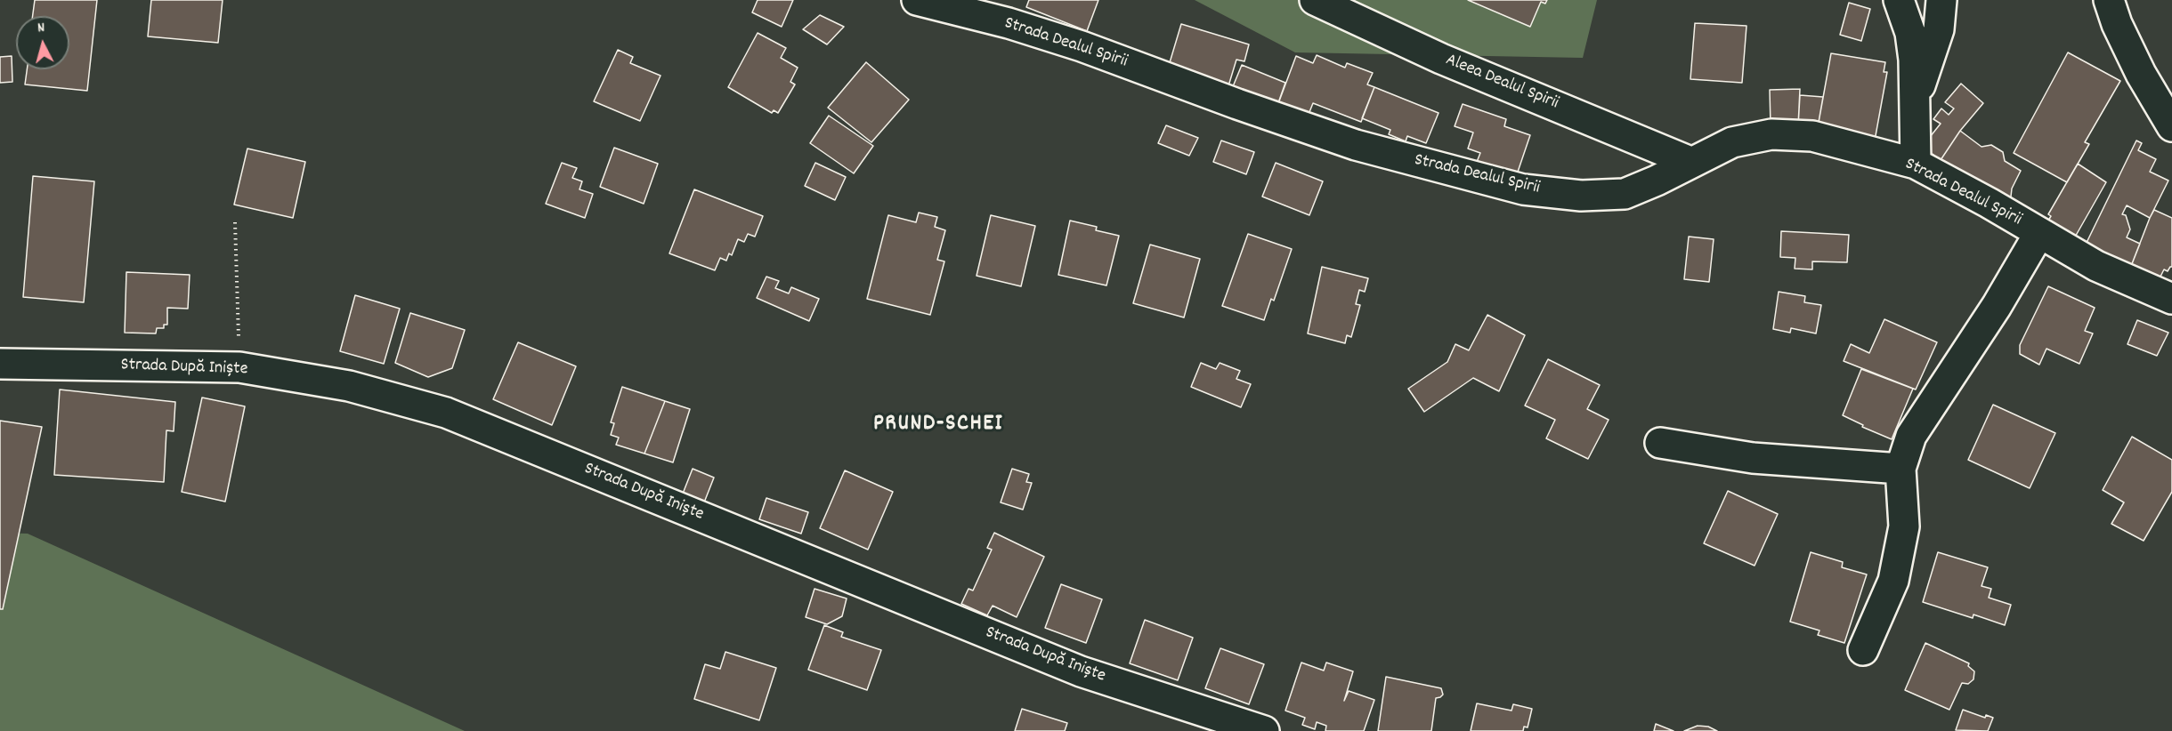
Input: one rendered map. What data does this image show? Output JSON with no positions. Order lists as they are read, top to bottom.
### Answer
{
  "streets": {
    "street": ["Strada Dealul Spirii", "Aleea Dealul Spirii", "Strada După Iniște"]
  },
  "crossings": [
    ["Strada Dealul Spirii", "Aleea Dealul Spirii"]
  ],
  "districts": ["PRUND-SCHEI"],
  "north": "top"
}
